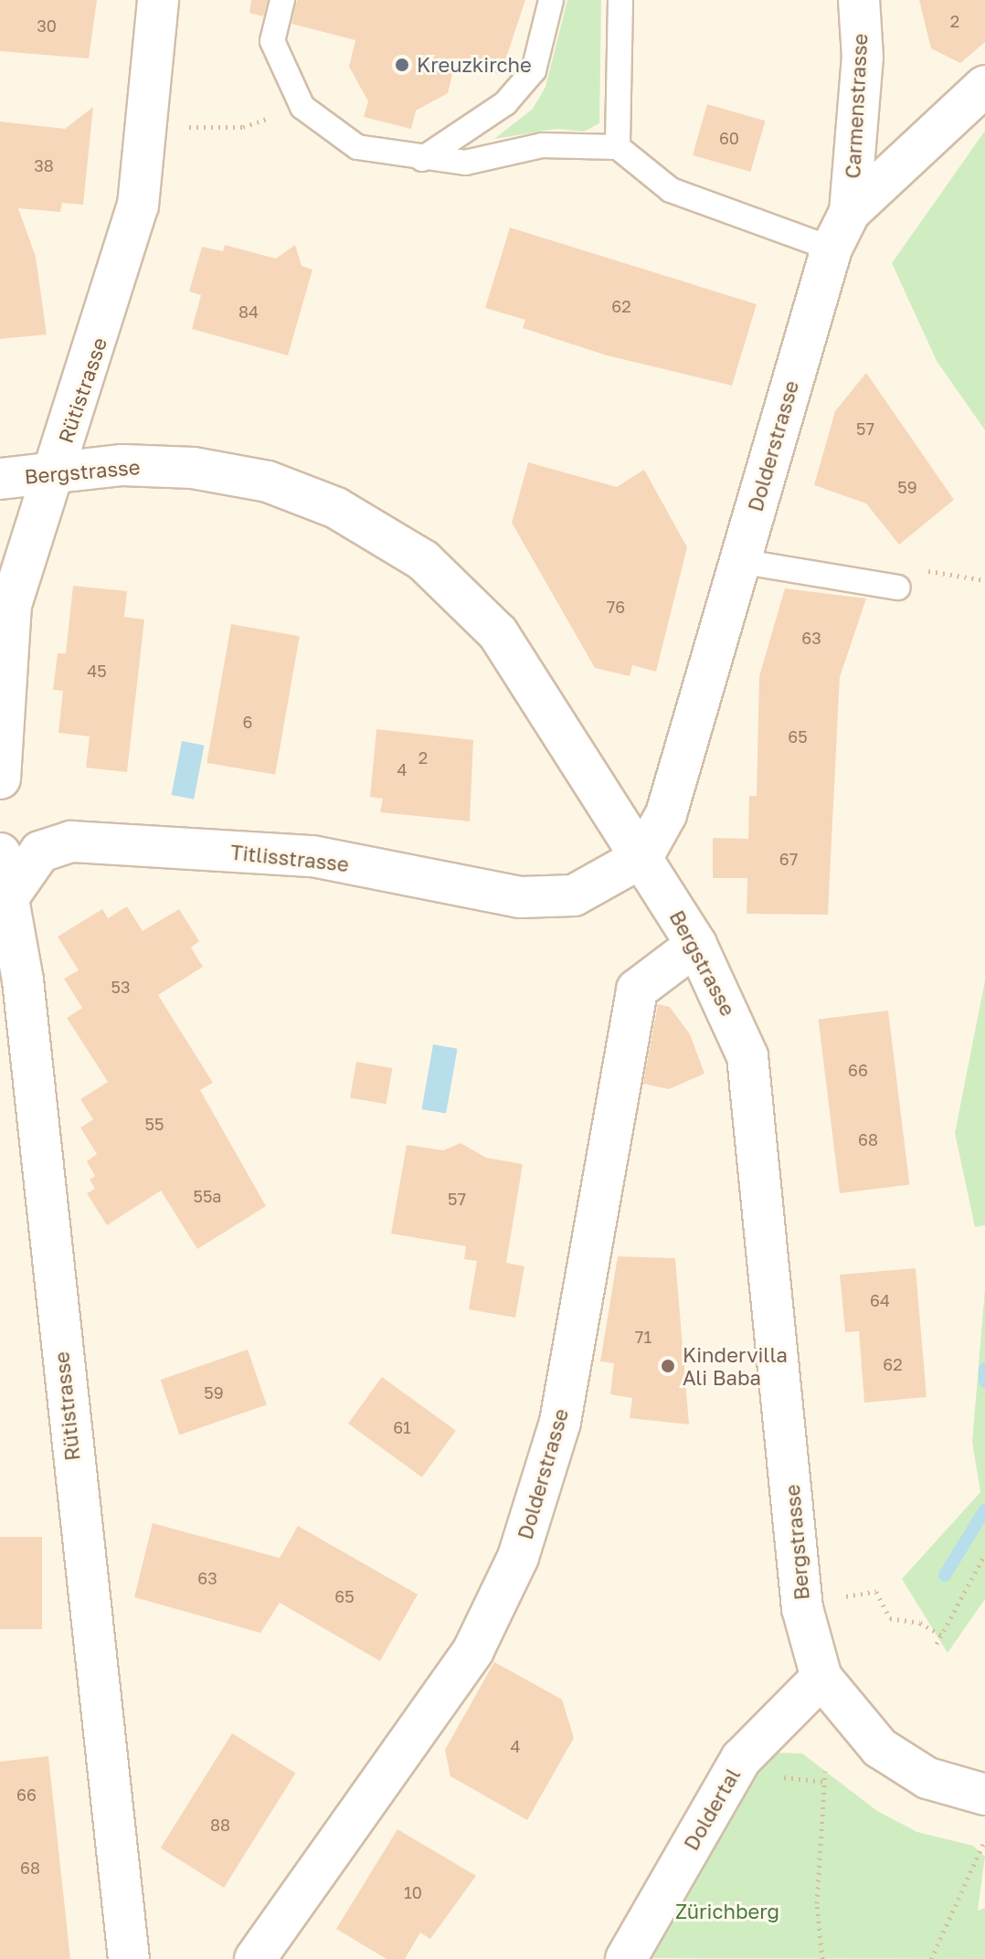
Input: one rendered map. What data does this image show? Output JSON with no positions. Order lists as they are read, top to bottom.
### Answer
{
  "streets": {
    "street": [
      "Carmenstrasse",
      "Rütistrasse",
      "Dolderstrasse",
      "Bergstrasse",
      "Titlisstrasse",
      "Doldertal"
    ]
  },
  "crossings": [
    ["Carmenstrasse", "Dolderstrasse"],
    ["Rütistrasse", "Bergstrasse"],
    ["Rütistrasse", "Titlisstrasse"],
    ["Dolderstrasse", "Bergstrasse"],
    ["Dolderstrasse", "Titlisstrasse"],
    ["Bergstrasse", "Titlisstrasse"],
    ["Bergstrasse", "Doldertal"]
  ],
  "parks": ["Zürichberg"],
  "places": ["Kreuzkirche", "Kindervilla Ali Baba"],
  "house_numbers": [
    "2",
    "30",
    "60",
    "38",
    "62",
    "84",
    "57",
    "59",
    "76",
    "63",
    "45",
    "6",
    "65",
    "2",
    "4",
    "67",
    "53",
    "66",
    "55",
    "68",
    "55a",
    "57",
    "64",
    "71",
    "62",
    "59",
    "61",
    "63",
    "65",
    "4",
    "66",
    "88",
    "68",
    "10"
  ]
}
